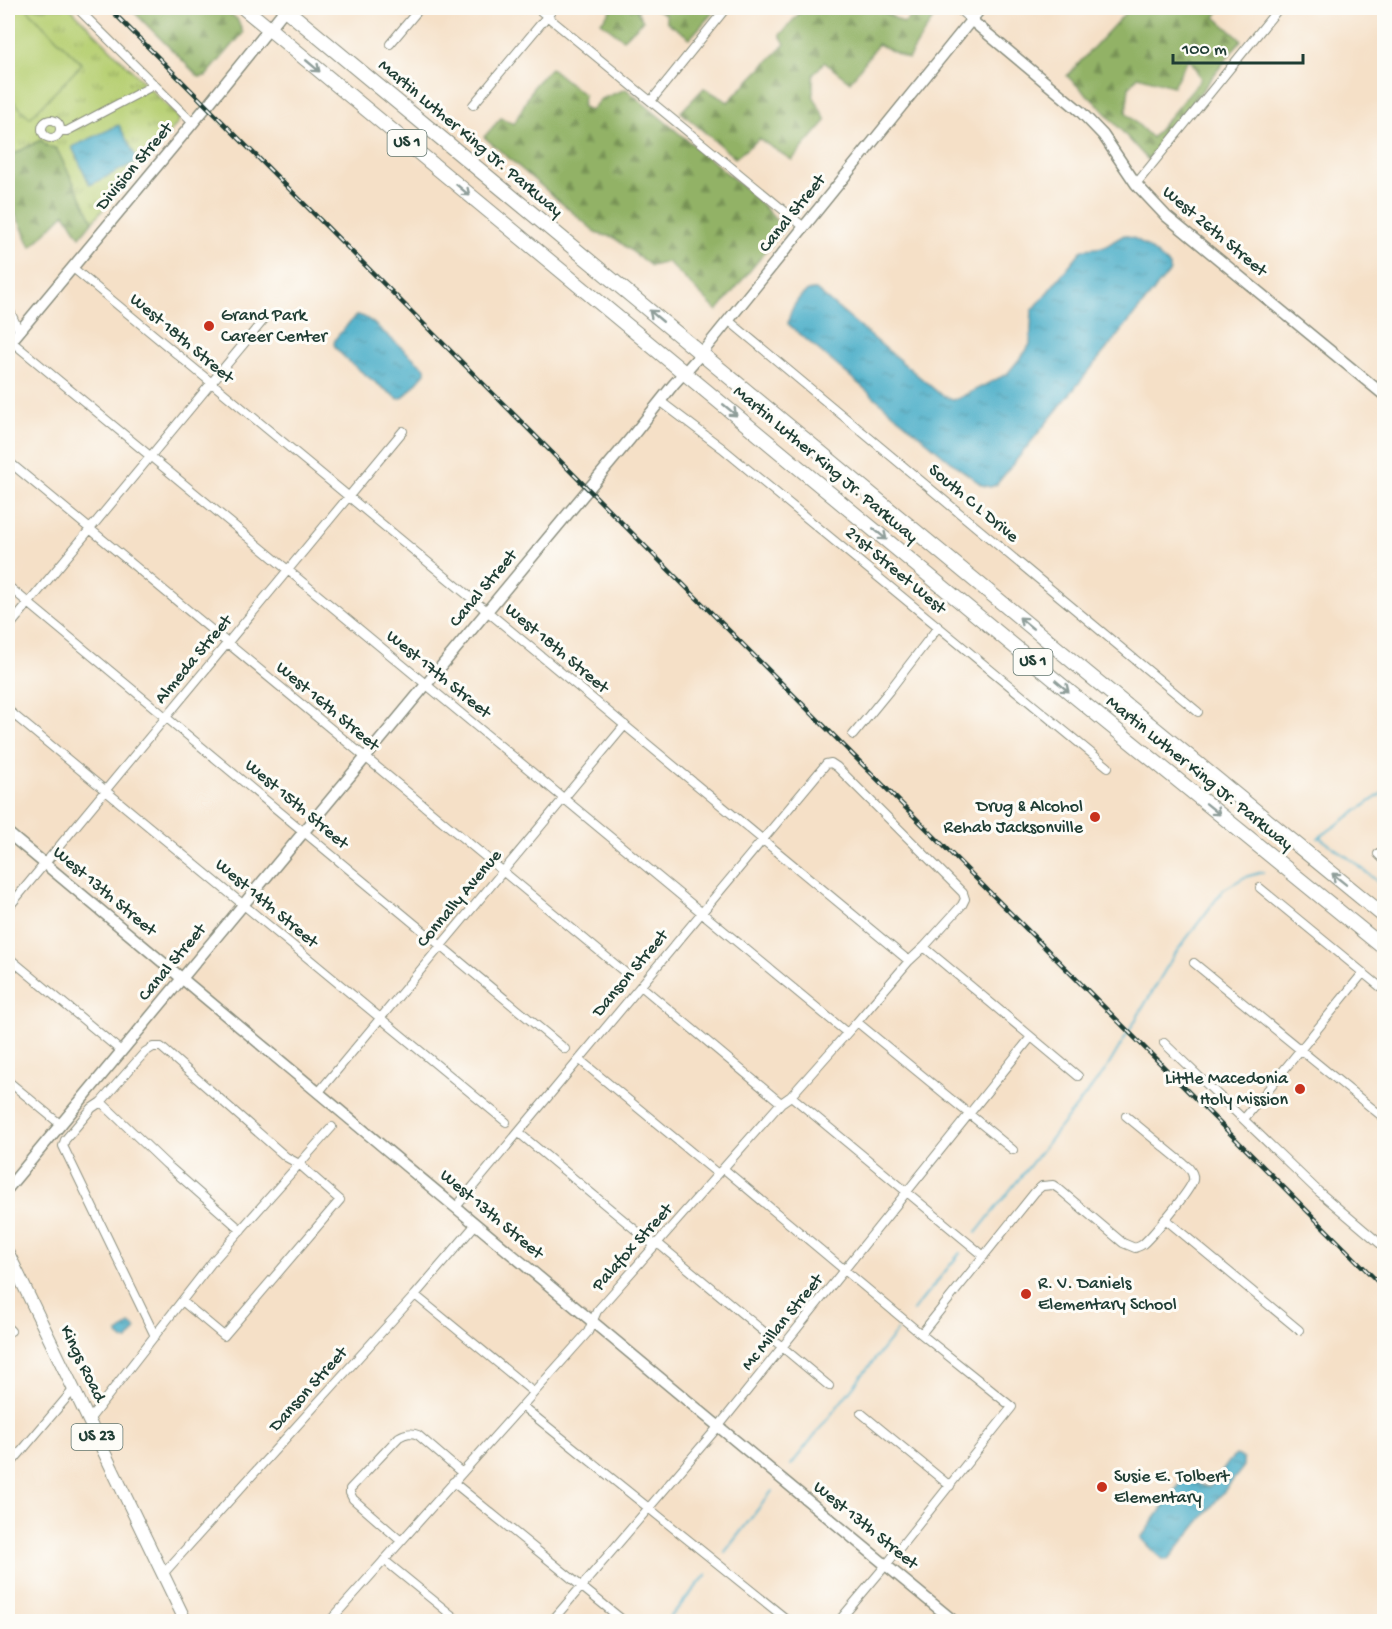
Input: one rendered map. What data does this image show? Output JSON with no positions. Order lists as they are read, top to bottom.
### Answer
{
  "streets": {
    "highway": ["Martin Luther King Jr. Parkway", "US 1"],
    "main road": ["Kings Road", "US 23"],
    "street": [
      "Division Street",
      "Canal Street",
      "West 26th Street",
      "West 18th Street",
      "South C L Drive",
      "21st Street West",
      "Almeda Street",
      "West 17th Street",
      "West 16th Street",
      "West 15th Street",
      "West 13th Street",
      "Connally Avenue",
      "West 14th Street",
      "Danson Street",
      "Palafox Street",
      "Mc Millan Street"
    ]
  },
  "crossings": [
    ["Martin Luther King Jr. Parkway", "Division Street"],
    ["Martin Luther King Jr. Parkway", "Canal Street"],
    ["Division Street", "West 18th Street"],
    ["Division Street", "West 17th Street"],
    ["Canal Street", "West 26th Street"],
    ["Canal Street", "West 18th Street"],
    ["Canal Street", "South C L Drive"],
    ["Canal Street", "21st Street West"],
    ["Canal Street", "West 17th Street"],
    ["Canal Street", "West 16th Street"],
    ["Canal Street", "West 15th Street"],
    ["Canal Street", "West 13th Street"],
    ["Canal Street", "West 14th Street"],
    ["West 18th Street", "Almeda Street"],
    ["West 18th Street", "Connally Avenue"],
    ["West 18th Street", "Danson Street"],
    ["West 18th Street", "Palafox Street"],
    ["Almeda Street", "West 17th Street"],
    ["Almeda Street", "West 16th Street"],
    ["Almeda Street", "West 15th Street"],
    ["Almeda Street", "West 13th Street"],
    ["Almeda Street", "West 14th Street"],
    ["West 17th Street", "Connally Avenue"],
    ["West 17th Street", "Danson Street"],
    ["West 17th Street", "Palafox Street"],
    ["West 16th Street", "Connally Avenue"],
    ["West 15th Street", "Connally Avenue"],
    ["West 13th Street", "Connally Avenue"],
    ["West 13th Street", "Danson Street"],
    ["West 13th Street", "Palafox Street"],
    ["West 13th Street", "Mc Millan Street"],
    ["Connally Avenue", "West 14th Street"],
    ["Danson Street", "Palafox Street"],
    ["Danson Street", "Kings Road"]
  ],
  "places": [
    "Grand Park Career Center",
    "Drug & Alcohol Rehab Jacksonville",
    "Little Macedonia Holy Mission",
    "R. V. Daniels Elementary School",
    "Susie E. Tolbert Elementary"
  ],
  "scale_bar": "100 m"
}
